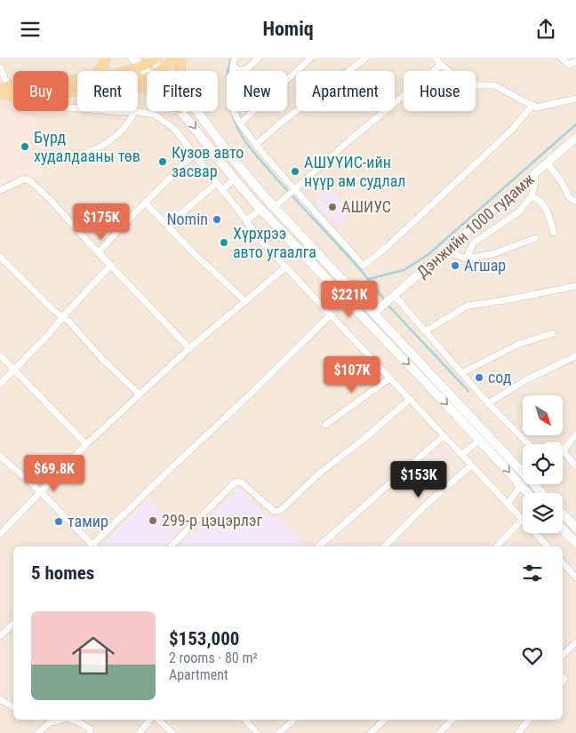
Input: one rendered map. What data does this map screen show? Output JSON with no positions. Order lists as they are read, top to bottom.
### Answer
{
  "streets": {
    "street": ["Дэнжийн 1000 гудамж"]
  },
  "places": [
    "Бүрд худалдааны төв",
    "Кузов авто засвар",
    "АШУҮИС-ийн нүүр ам судлал",
    "АШИУС",
    "Nomin",
    "Хүрхрээ авто угаалга",
    "Агшар",
    "сод",
    "299-р цэцэрлэг",
    "тамир"
  ],
  "north": "bottom right",
  "page": {
    "header": "Homiq",
    "chip": [
      "Buy",
      "Rent",
      "Filters",
      "New",
      "Apartment",
      "House"
    ],
    "price": [
      "$175K",
      "$221K",
      "$107K",
      "$69.8K",
      "$153K"
    ],
    "heading": "5 homes",
    "list": [
      {
        "name": "$153,000",
        "note": "2 rooms · 80 m² · Apartment"
      }
    ]
  }
}
